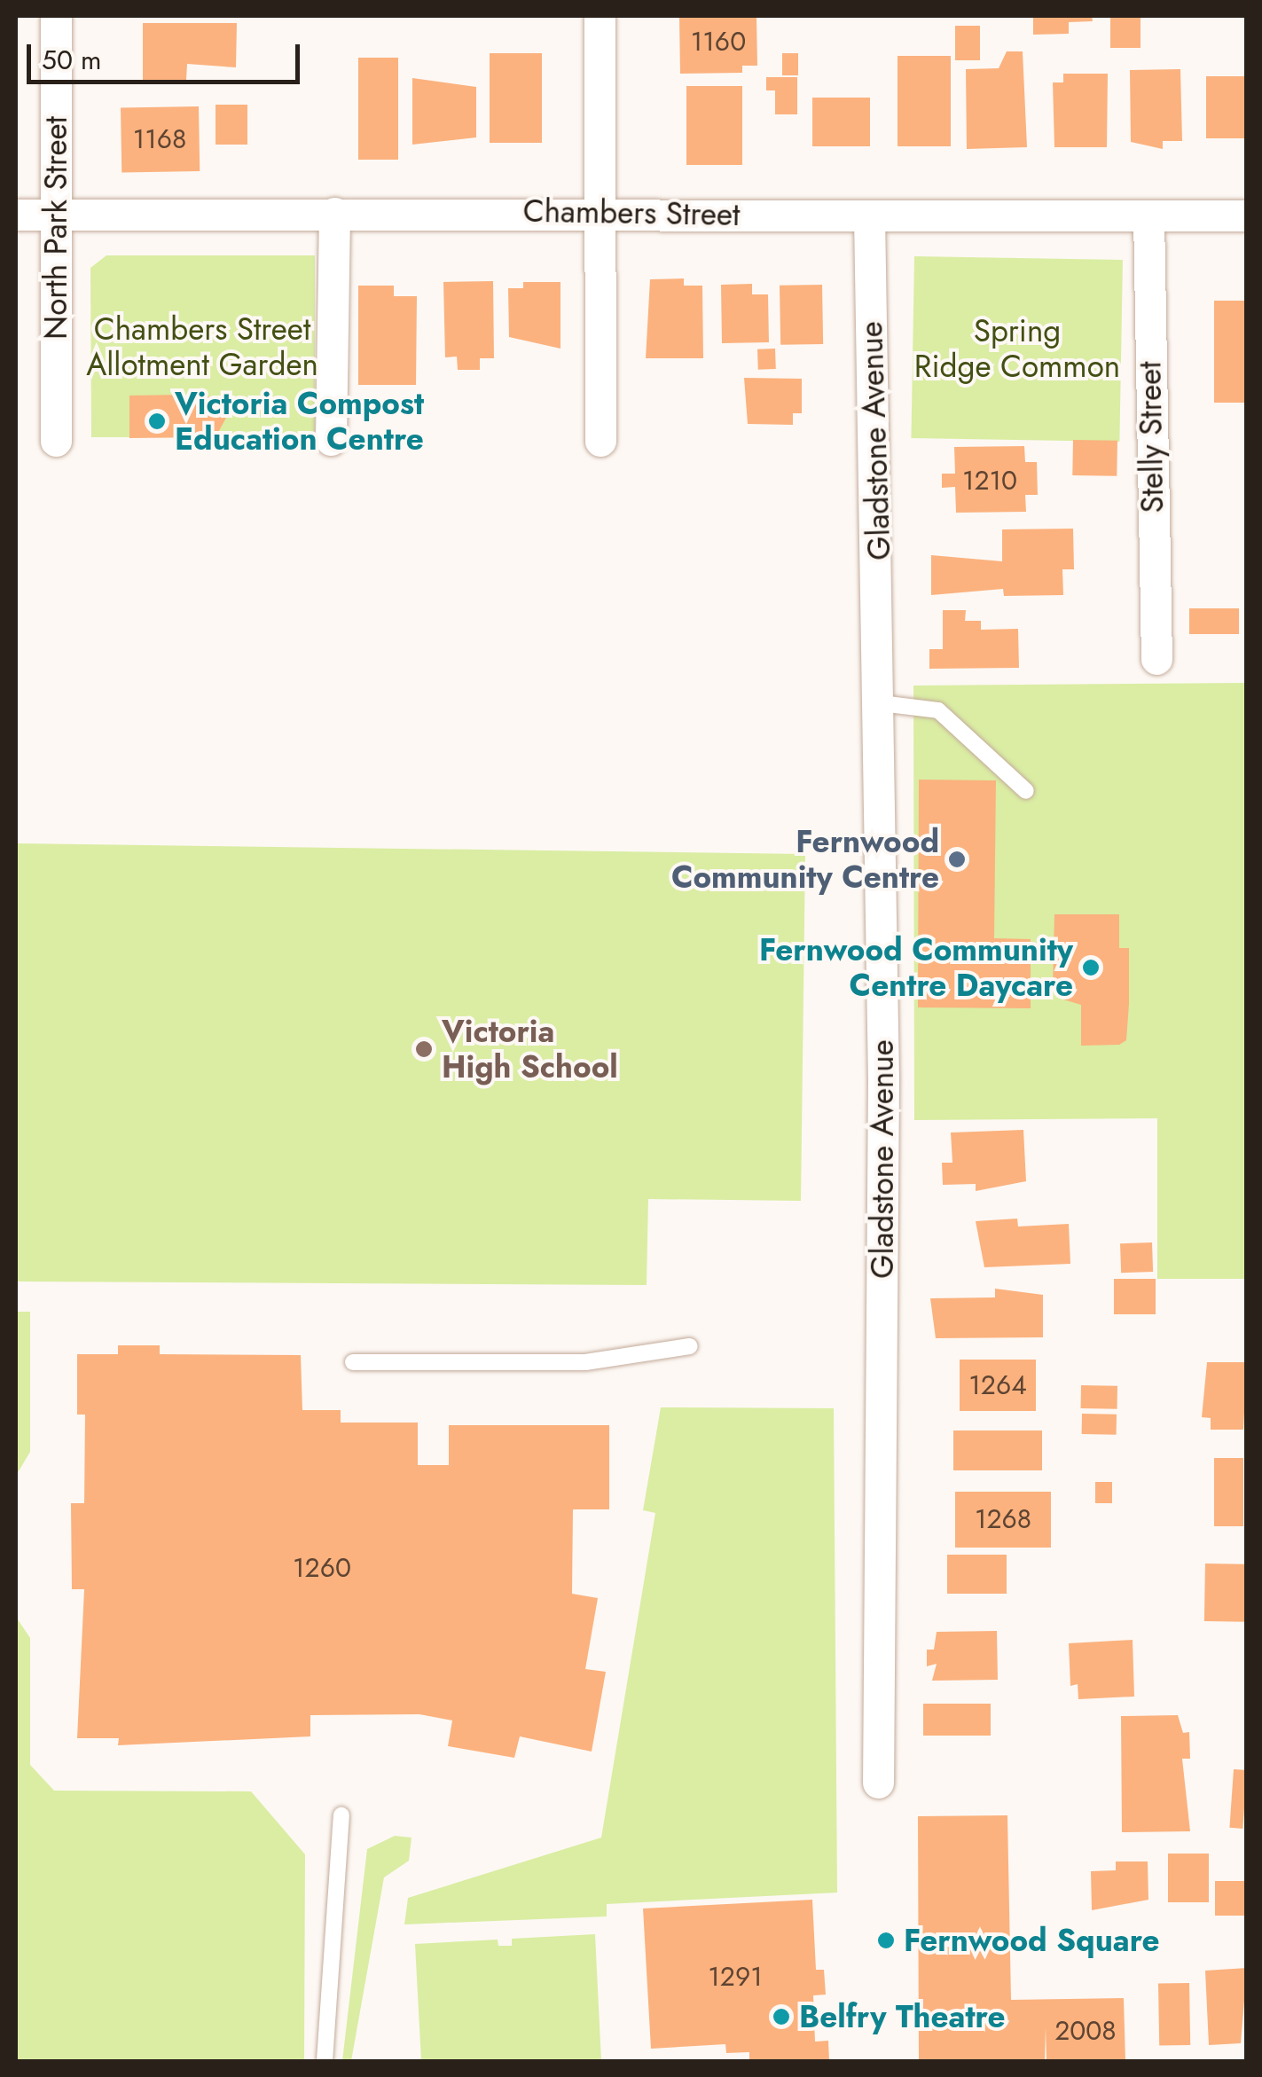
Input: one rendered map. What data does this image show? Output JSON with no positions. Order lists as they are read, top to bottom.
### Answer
{
  "streets": {
    "street": [
      "Chambers Street",
      "North Park Street",
      "Stelly Street",
      "Gladstone Avenue"
    ]
  },
  "crossings": [
    ["Chambers Street", "North Park Street"],
    ["Chambers Street", "Stelly Street"],
    ["Chambers Street", "Gladstone Avenue"]
  ],
  "parks": ["Chambers Street Allotment Garden", "Spring Ridge Common"],
  "places": [
    "Victoria Compost Education Centre",
    "Fernwood Community Centre",
    "Fernwood Community Centre Daycare",
    "Victoria High School",
    "Fernwood Square",
    "Belfry Theatre"
  ],
  "house_numbers": [
    "1160",
    "1168",
    "1210",
    "1264",
    "1268",
    "1260",
    "1291",
    "2008"
  ],
  "scale_bar": "50 m"
}
